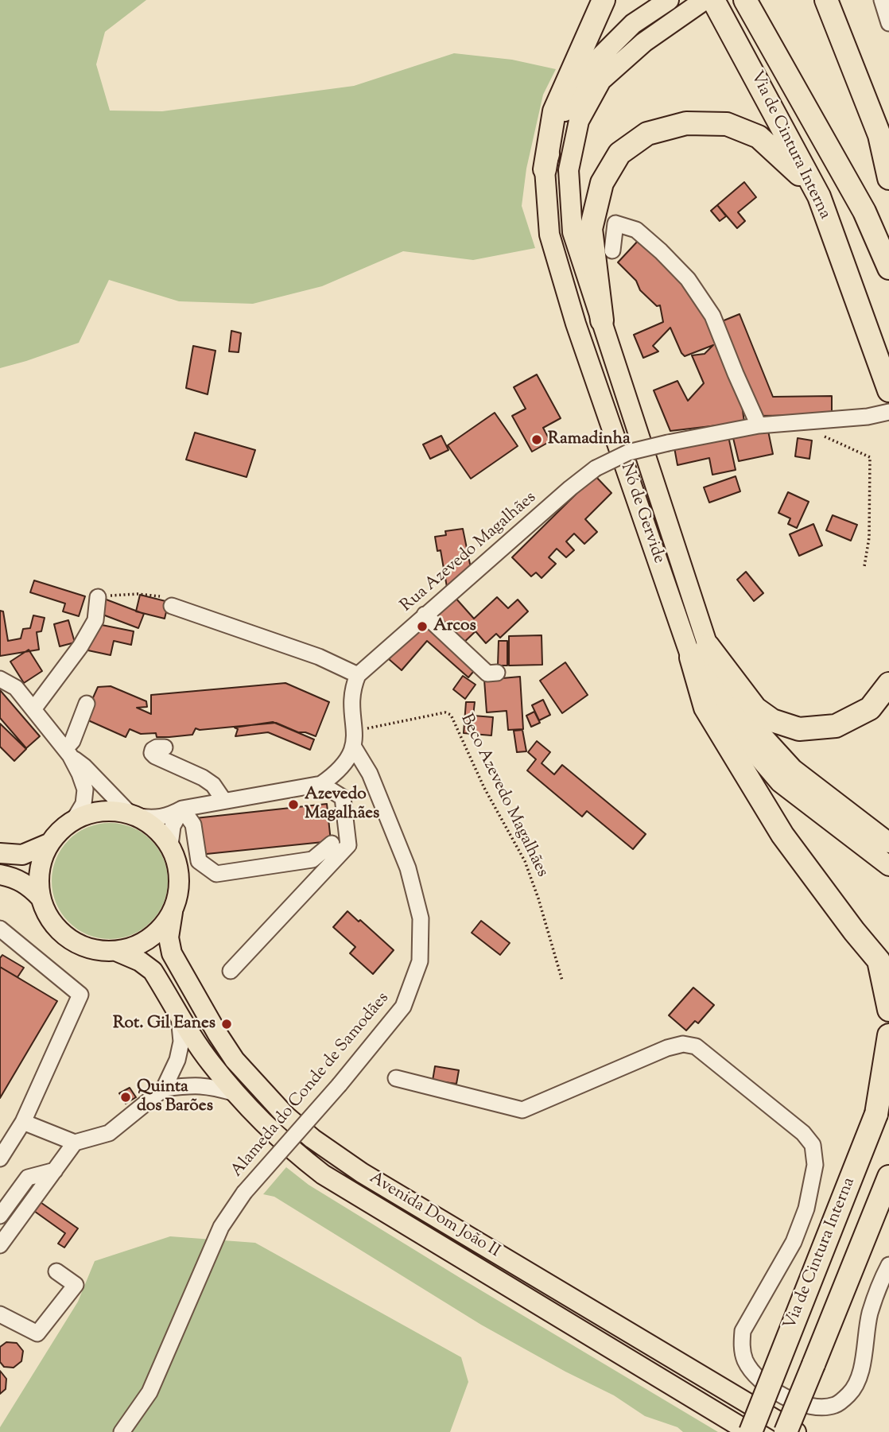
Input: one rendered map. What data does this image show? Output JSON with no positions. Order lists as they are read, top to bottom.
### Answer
{
  "streets": {
    "highway": ["Via de Cintura Interna"],
    "main road": ["Nó de Gervide", "Avenida Dom João II"],
    "street": ["Rua Azevedo Magalhães", "Alameda do Conde de Samodães"],
    "path": ["Beco Azevedo Magalhães"]
  },
  "crossings": [
    ["Via de Cintura Interna", "Avenida Dom João II"]
  ],
  "places": [
    "Ramadinha",
    "Arcos",
    "Azevedo Magalhães",
    "Rot. Gil Eanes",
    "Quinta dos Barões"
  ]
}
